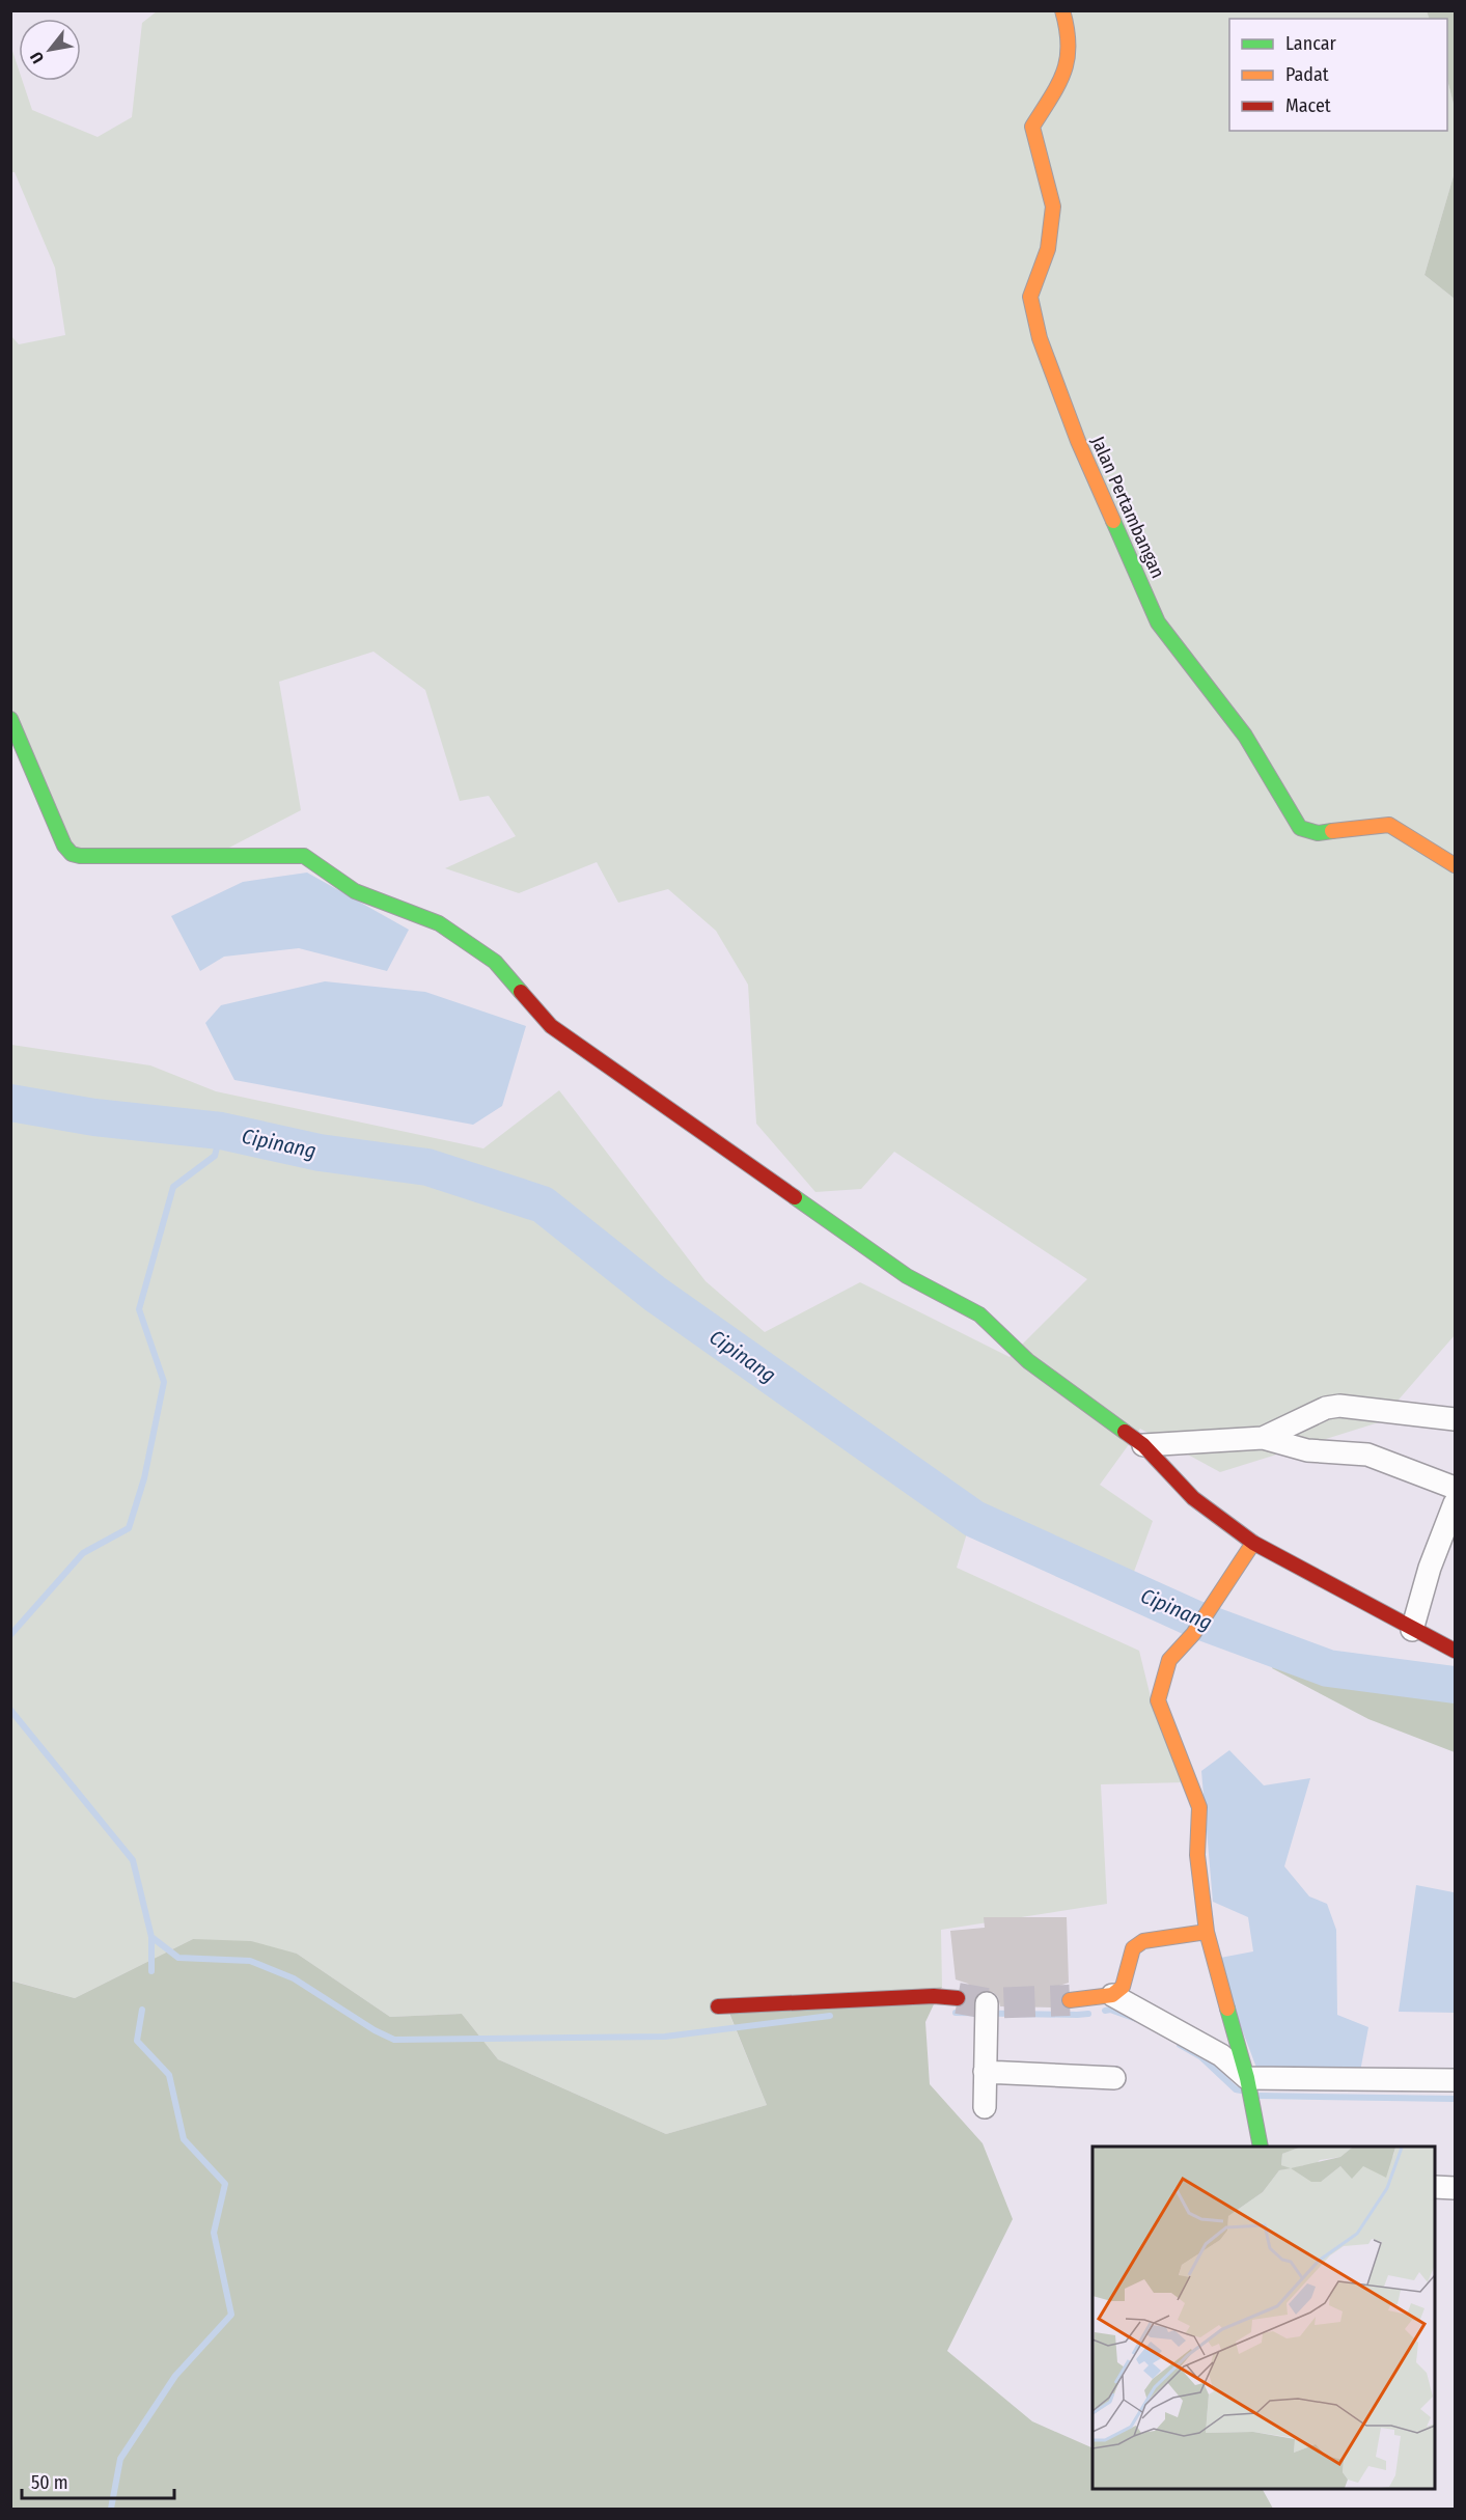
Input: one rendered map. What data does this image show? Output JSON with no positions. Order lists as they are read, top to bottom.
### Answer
{
  "streets": {
    "street": ["Jalan Pertambangan"]
  },
  "water": ["Cipinang"],
  "legend": ["Lancar", "Padat", "Macet"],
  "scale_bar": "50 m",
  "north": "bottom left"
}
